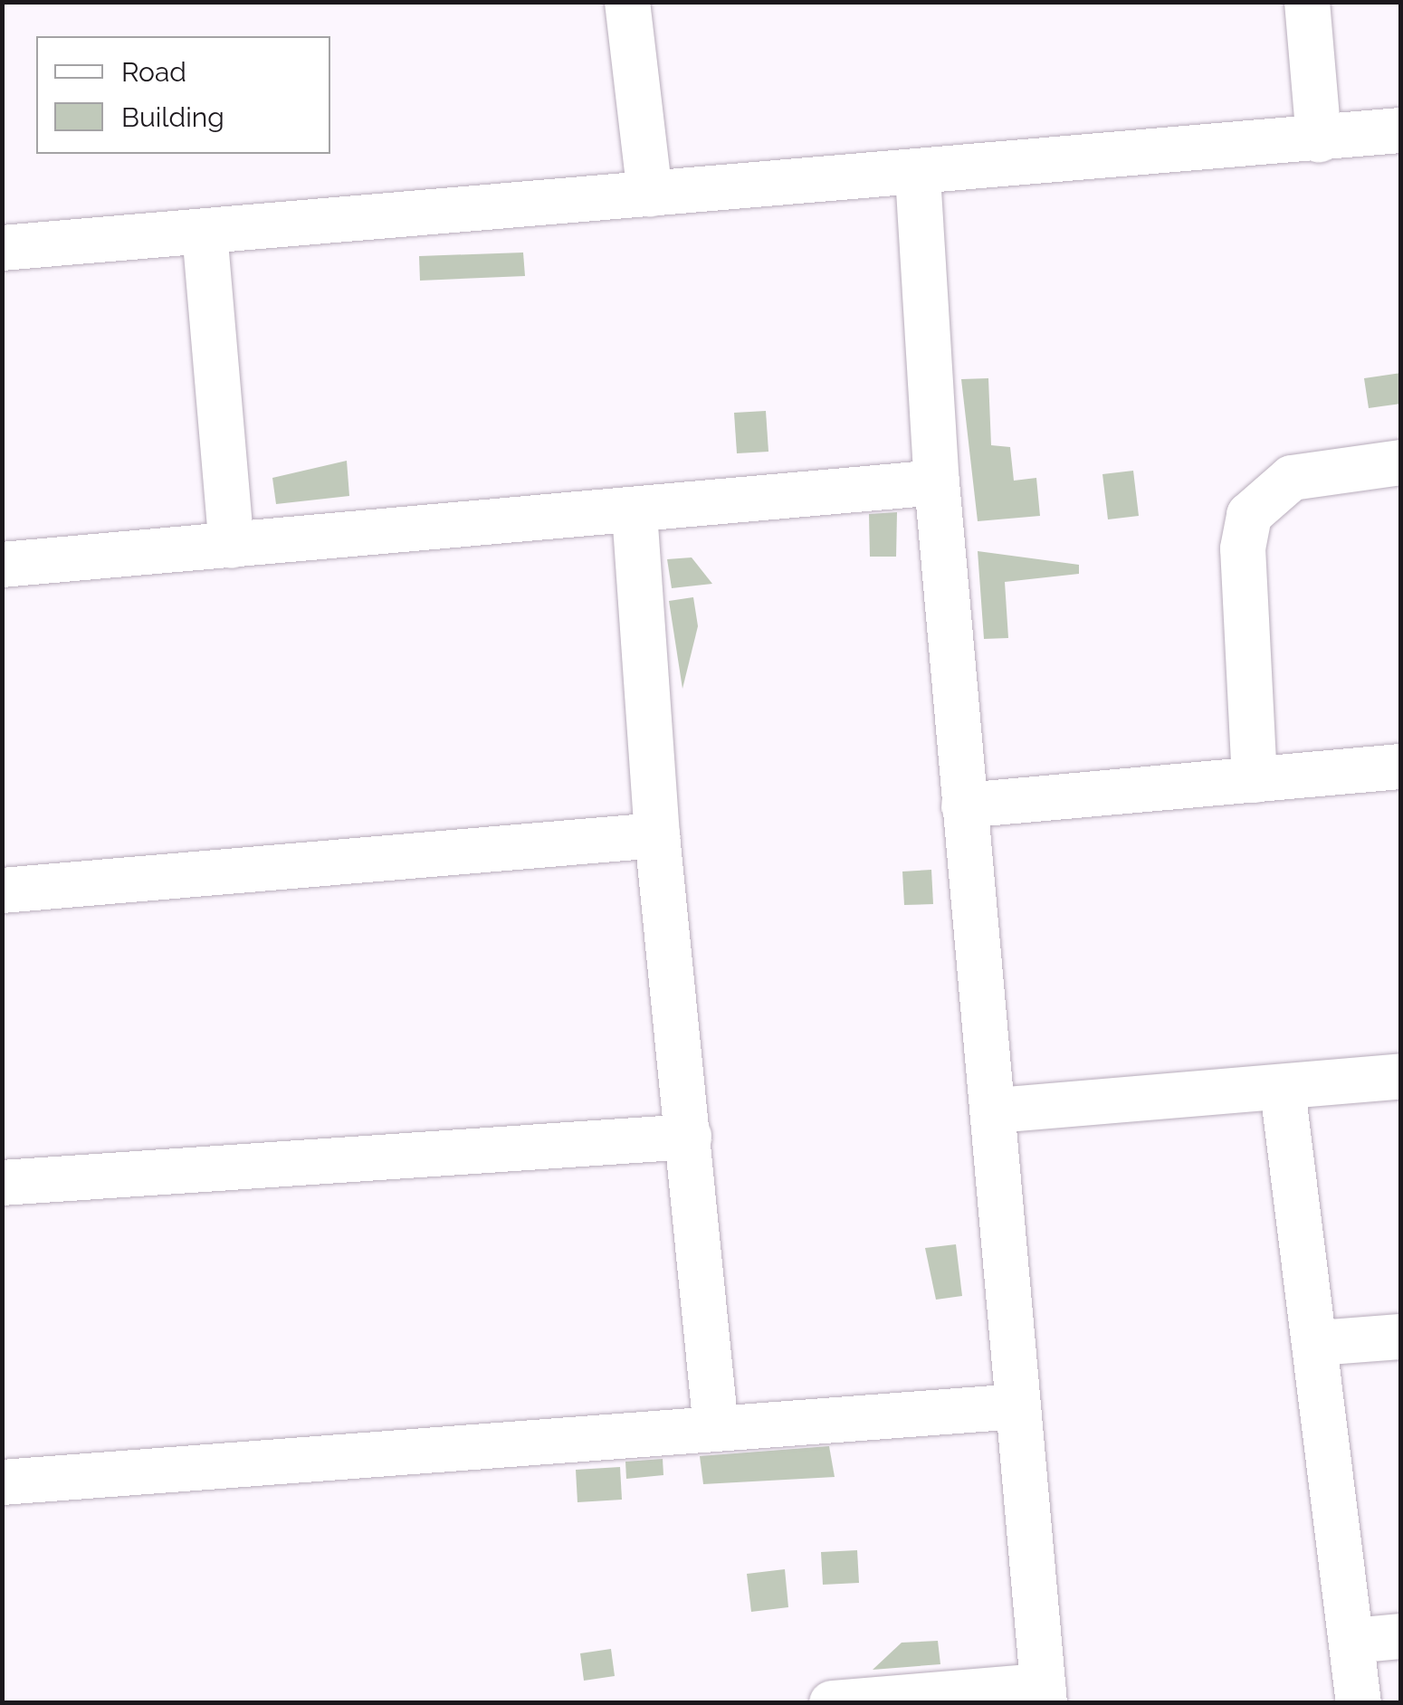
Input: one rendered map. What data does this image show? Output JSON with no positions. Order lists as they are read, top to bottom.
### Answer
{
  "legend": ["Road", "Building"]
}
